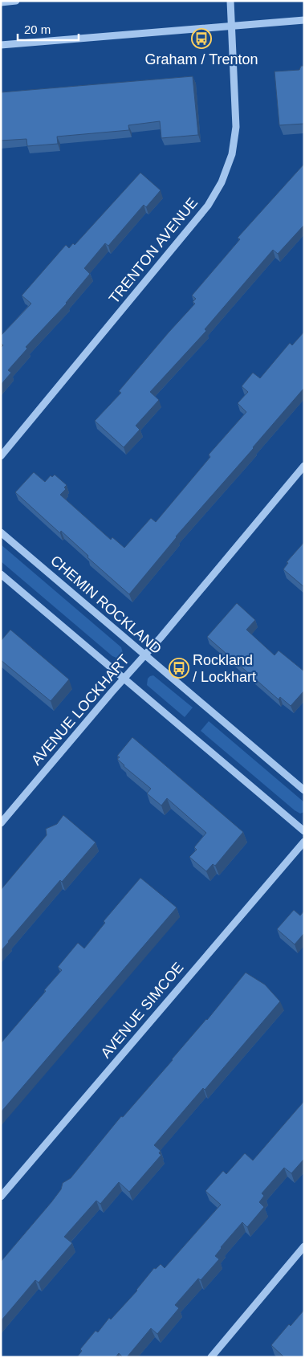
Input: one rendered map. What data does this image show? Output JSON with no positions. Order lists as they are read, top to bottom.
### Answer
{
  "streets": {
    "street": [
      "TRENTON AVENUE",
      "CHEMIN ROCKLAND",
      "AVENUE LOCKHART",
      "AVENUE SIMCOE"
    ]
  },
  "crossings": [
    ["CHEMIN ROCKLAND", "AVENUE LOCKHART"]
  ],
  "places": {
    "bus stop": ["Graham / Trenton", "Rockland / Lockhart"]
  },
  "scale_bar": "20 m"
}
